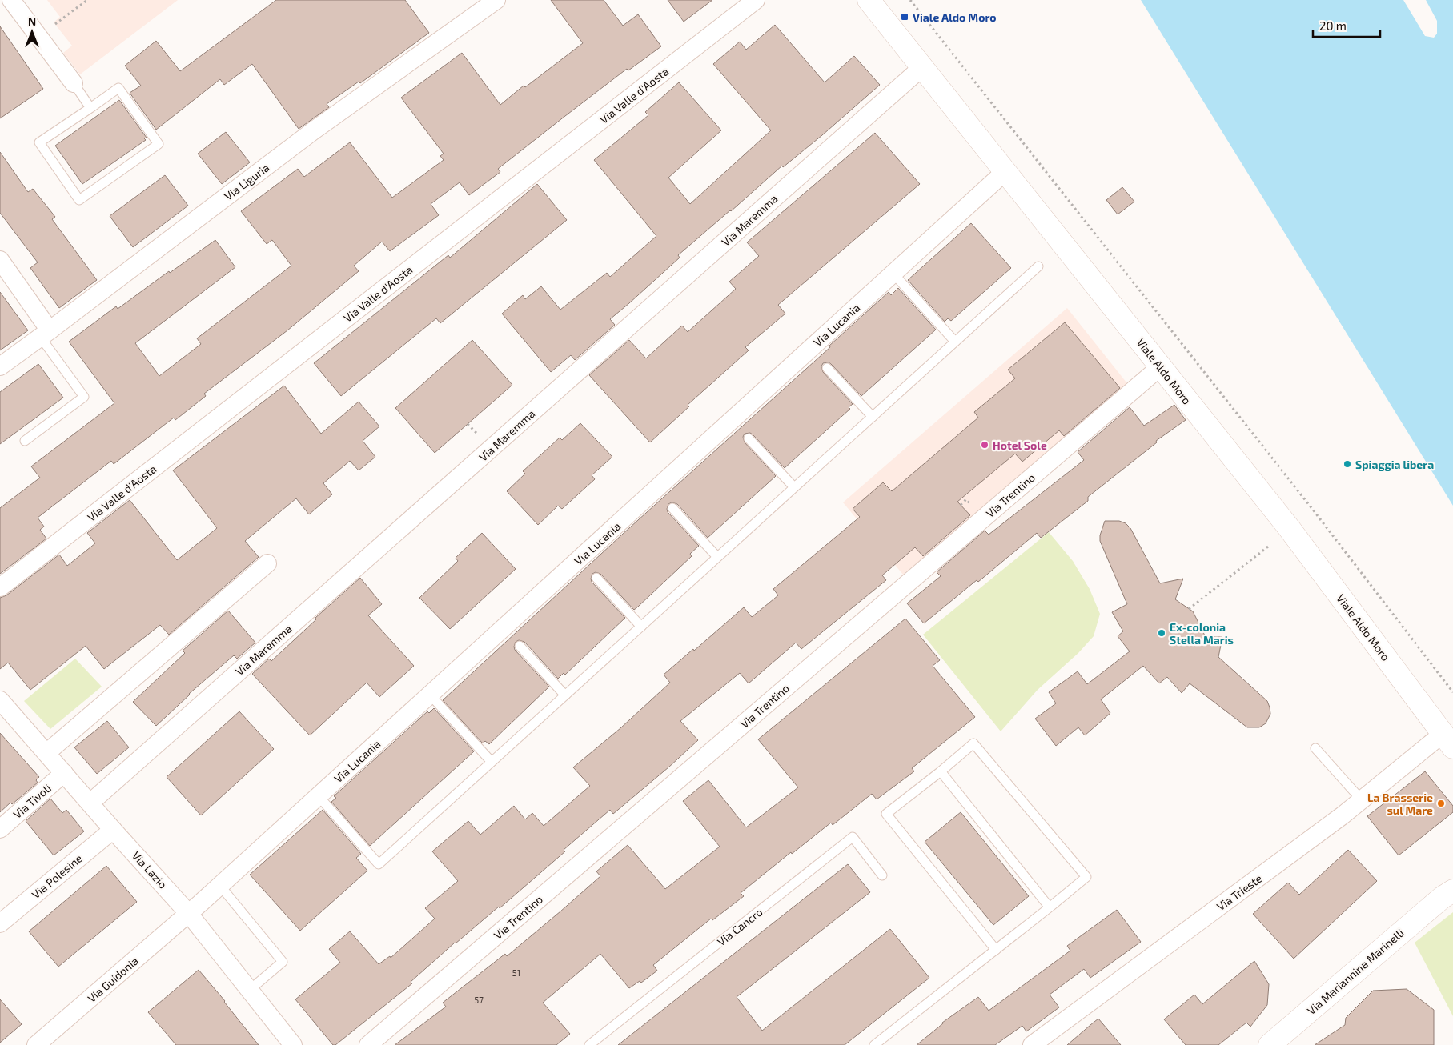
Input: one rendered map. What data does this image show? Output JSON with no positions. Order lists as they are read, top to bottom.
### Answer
{
  "streets": {
    "street": [
      "Via Valle d'Aosta",
      "Via Liguria",
      "Via Maremma",
      "Via Lucania",
      "Viale Aldo Moro",
      "Via Trentino",
      "Via Tivoli",
      "Via Lazio",
      "Via Polesine",
      "Via Trieste",
      "Via Mariannina Marinelli",
      "Via Guidonia"
    ],
    "lane": ["Via Cancro"]
  },
  "crossings": [
    ["Via Maremma", "Viale Aldo Moro"],
    ["Via Maremma", "Via Lazio"],
    ["Via Lucania", "Viale Aldo Moro"],
    ["Via Lucania", "Via Lazio"],
    ["Via Lucania", "Via Guidonia"],
    ["Viale Aldo Moro", "Via Trentino"],
    ["Viale Aldo Moro", "Via Trieste"],
    ["Via Tivoli", "Via Lazio"],
    ["Via Lazio", "Via Polesine"],
    ["Via Lazio", "Via Guidonia"]
  ],
  "places": {
    "transit": ["Viale Aldo Moro"],
    "other": [
      "Hotel Sole",
      "Spiaggia libera",
      "Ex-colonia Stella Maris",
      "La Brasserie sul Mare"
    ]
  },
  "house_numbers": ["51", "57"],
  "scale_bar": "20 m",
  "north": "top"
}
